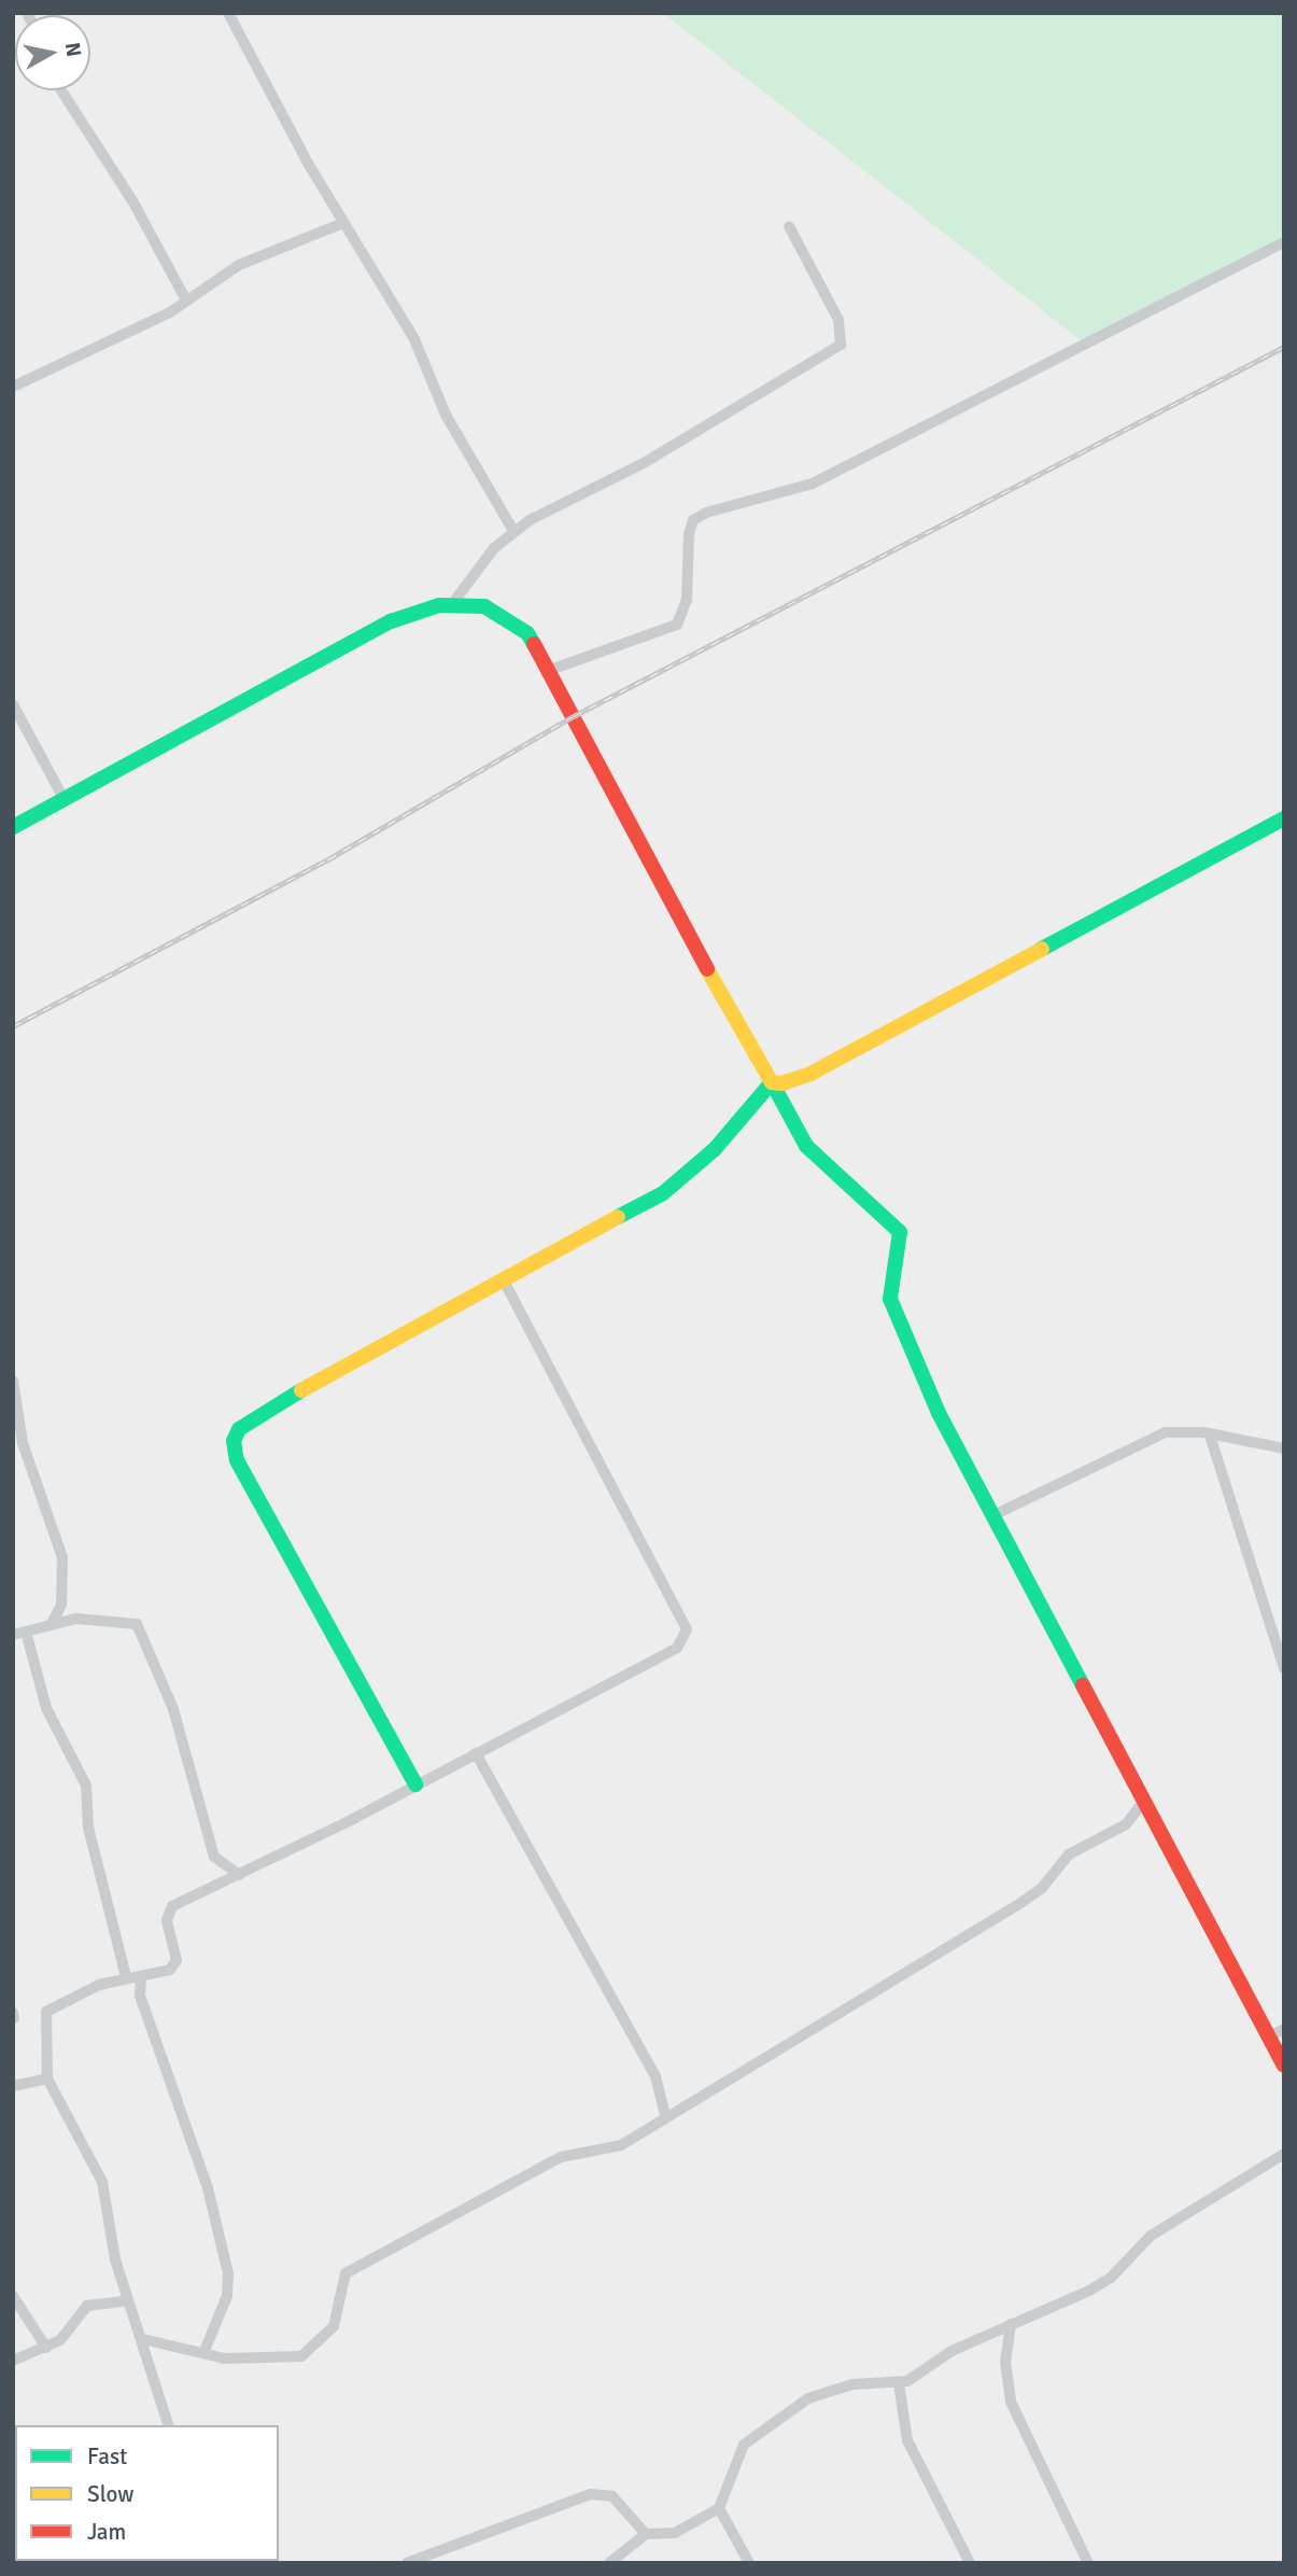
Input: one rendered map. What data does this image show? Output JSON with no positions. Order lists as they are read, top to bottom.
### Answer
{
  "legend": ["Fast", "Slow", "Jam"],
  "north": "right"
}
